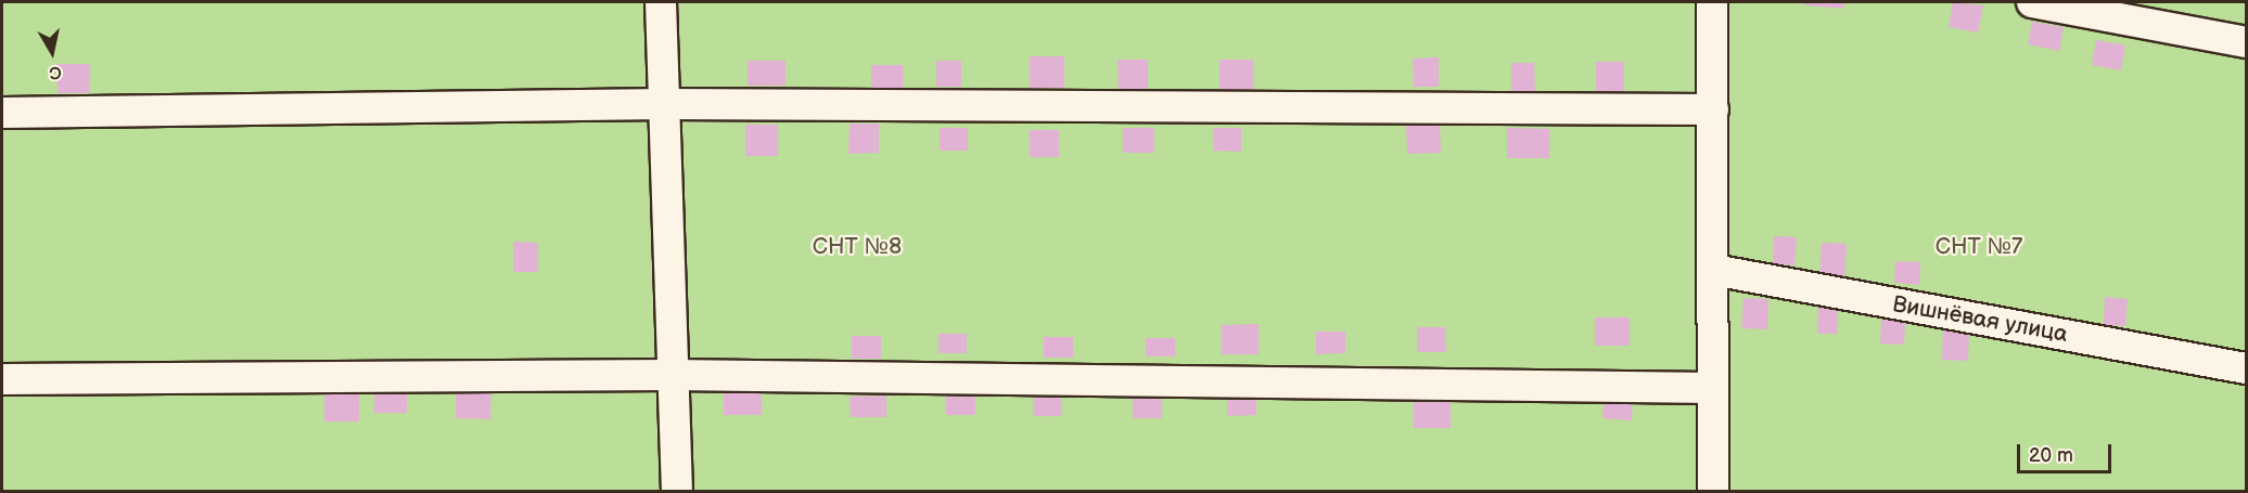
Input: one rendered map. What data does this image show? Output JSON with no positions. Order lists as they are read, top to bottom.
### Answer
{
  "streets": {
    "street": ["Вишнёвая улица"]
  },
  "parks": ["СНТ №8", "СНТ №7"],
  "scale_bar": "20 m",
  "north": "bottom"
}
